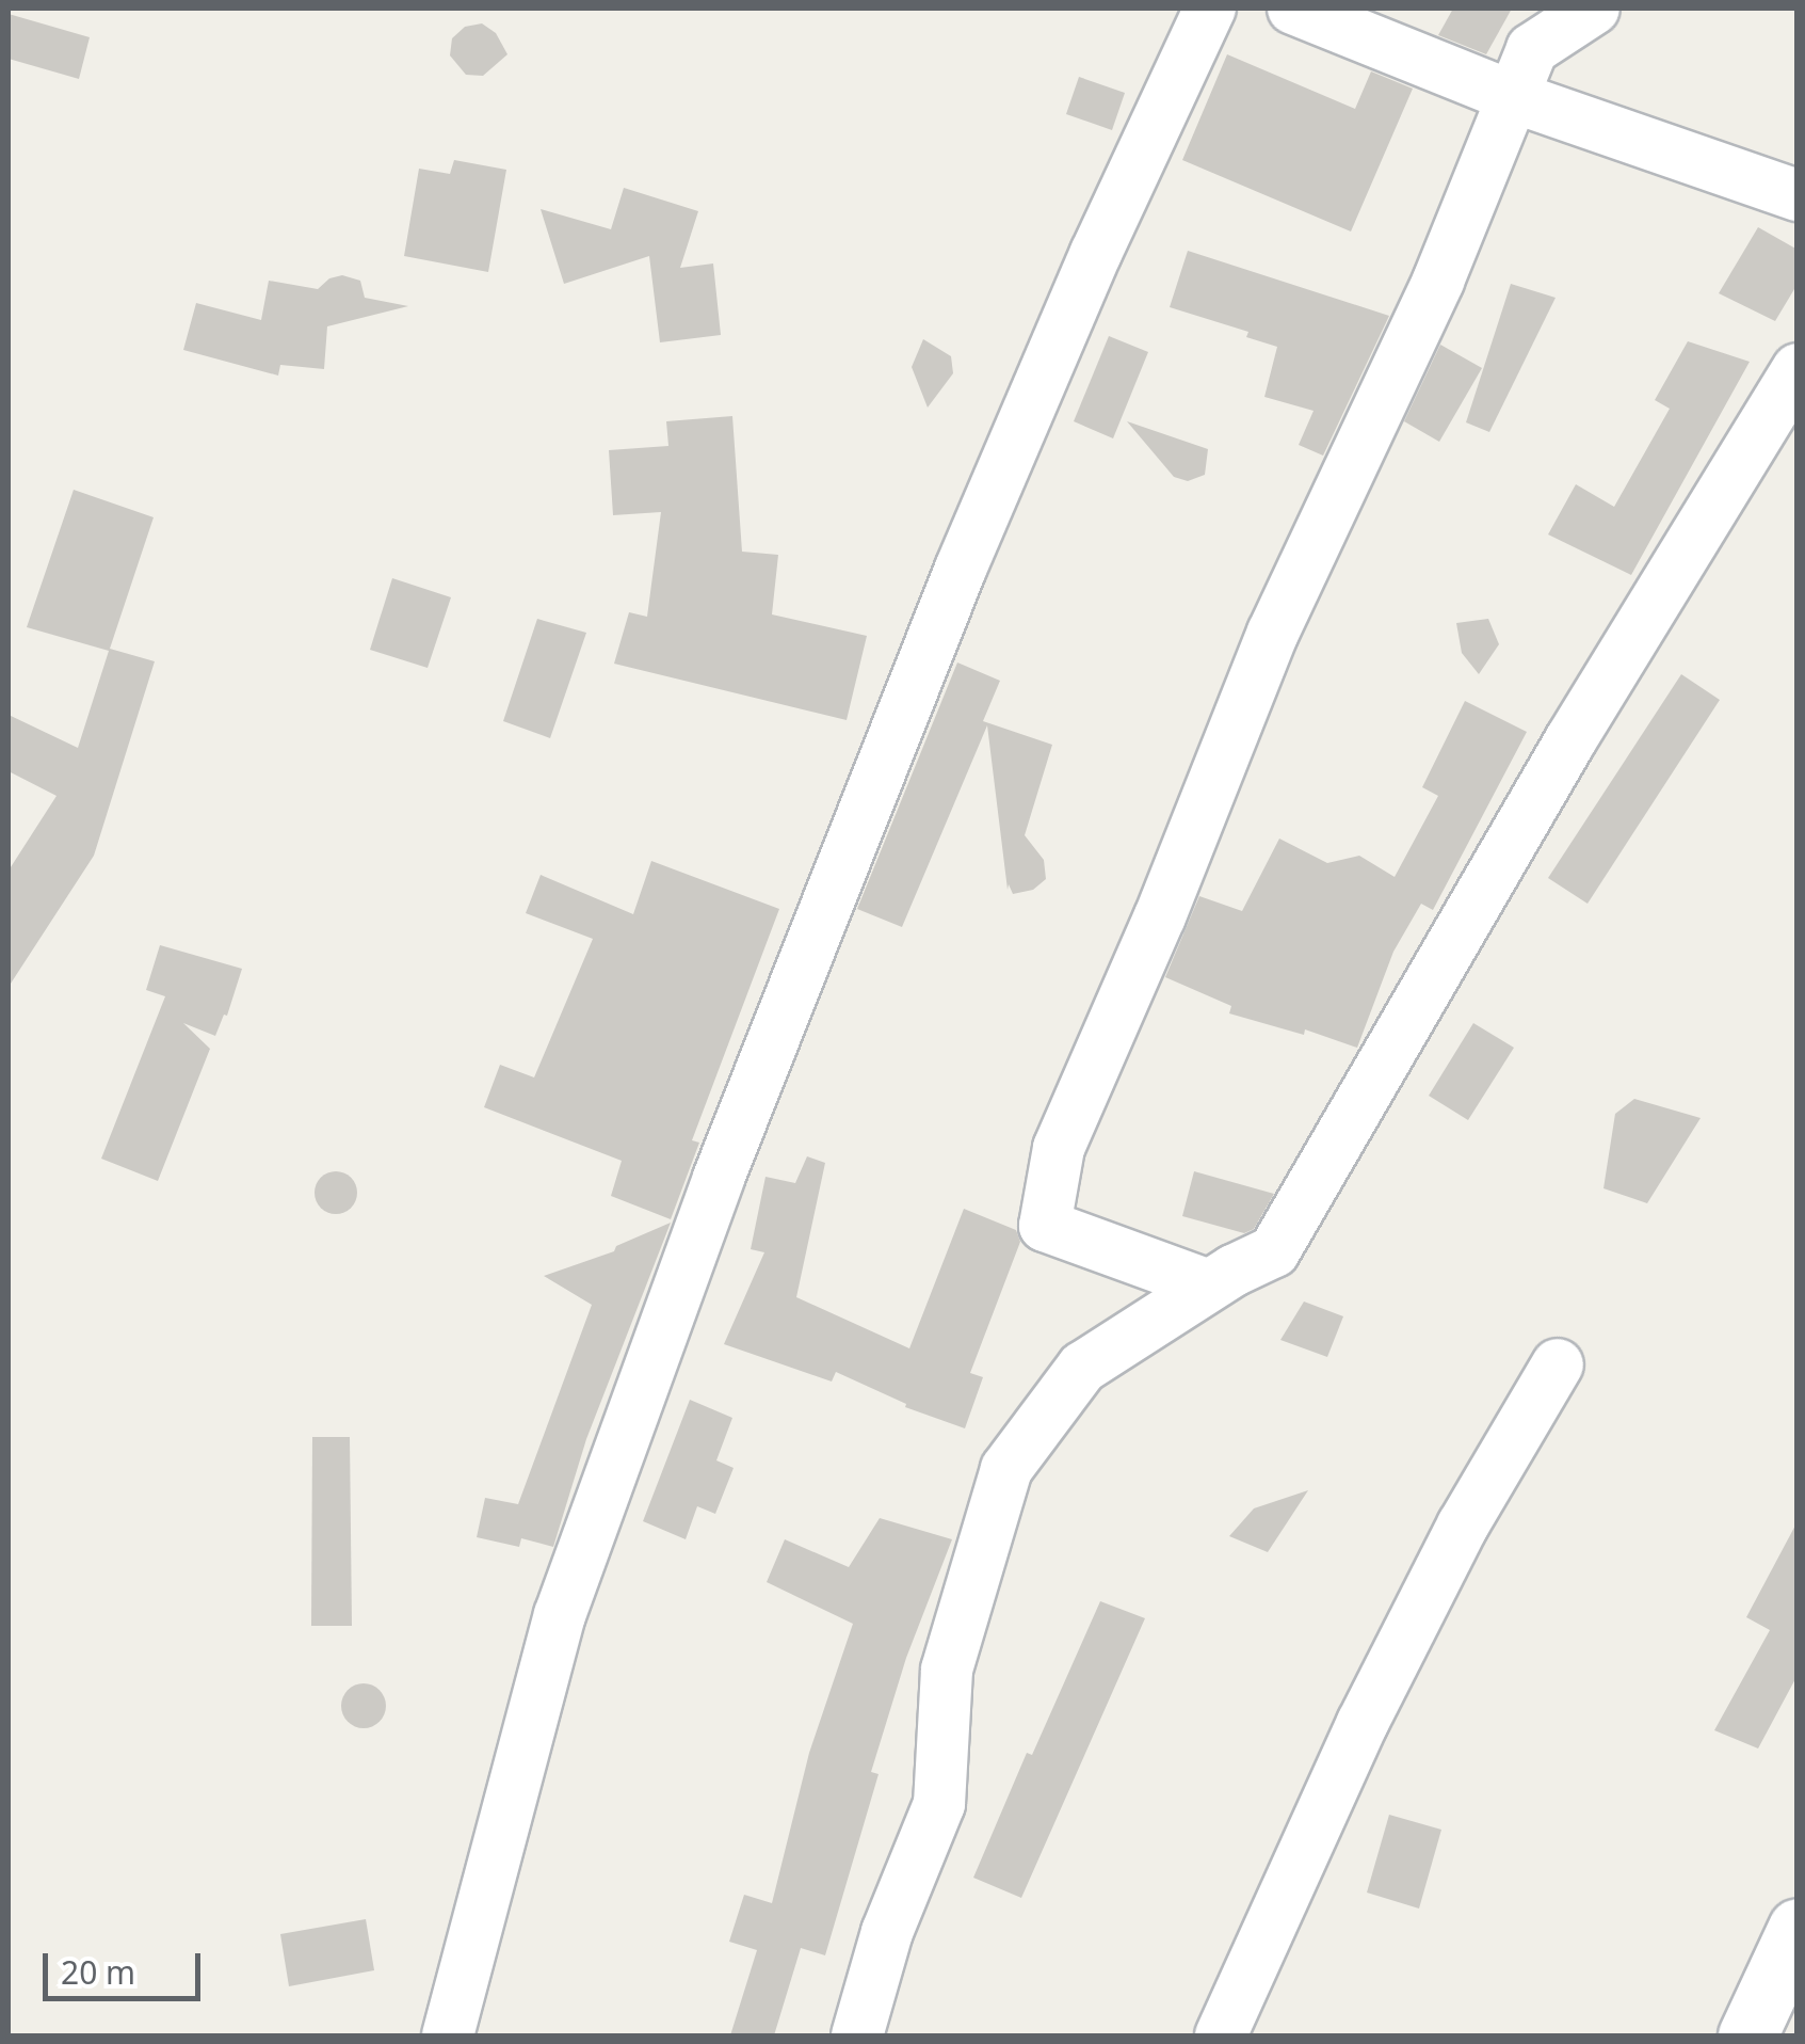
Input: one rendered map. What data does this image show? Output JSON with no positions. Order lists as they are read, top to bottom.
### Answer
{
  "scale_bar": "20 m"
}
